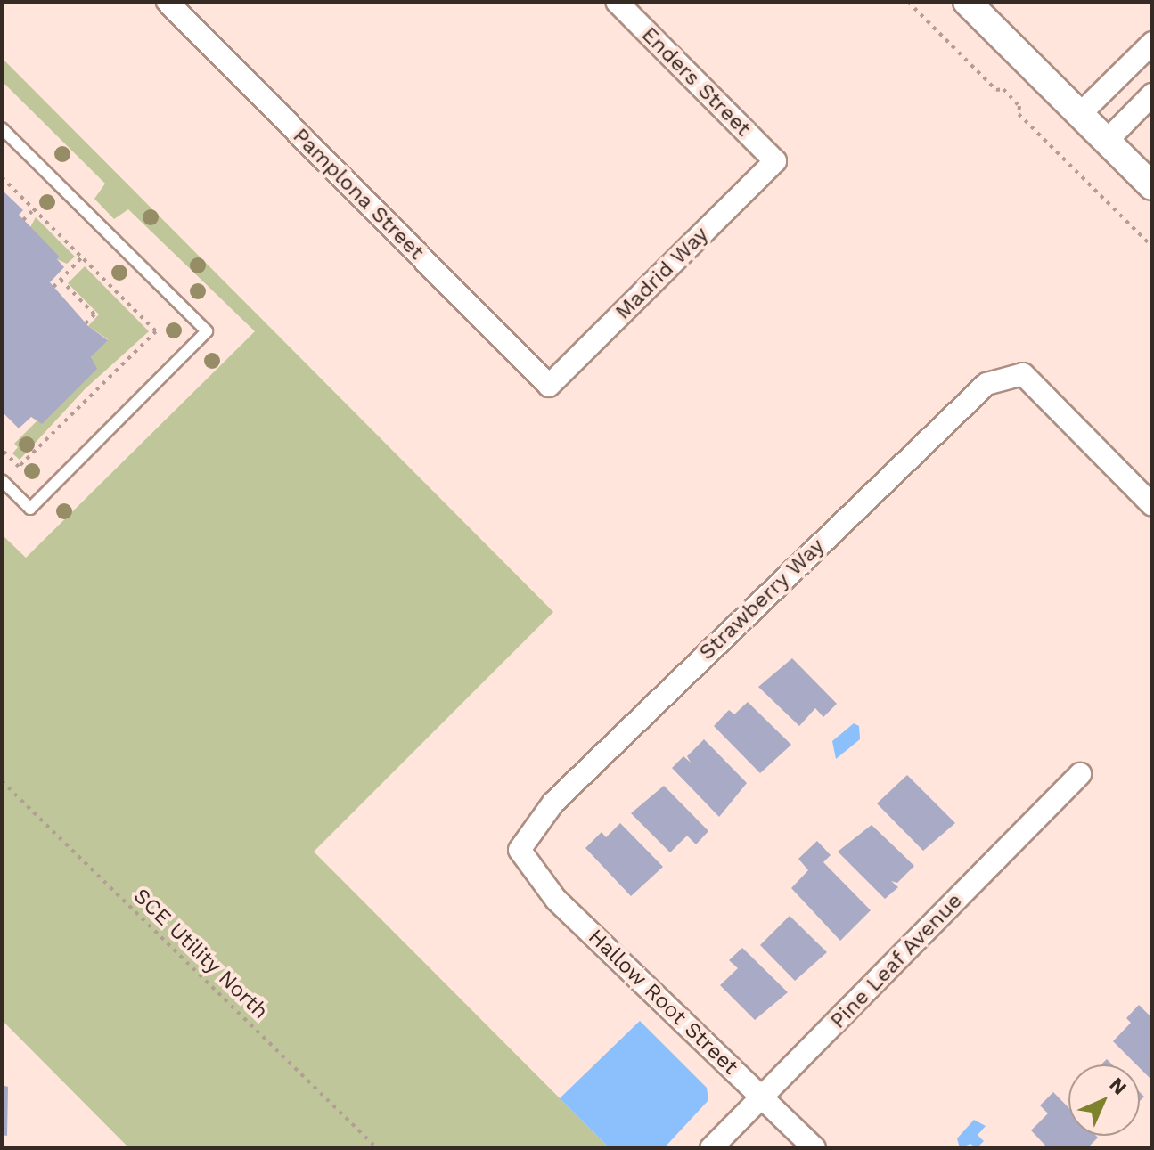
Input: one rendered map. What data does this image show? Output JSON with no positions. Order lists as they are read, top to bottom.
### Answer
{
  "streets": {
    "street": [
      "Enders Street",
      "Pamplona Street",
      "Madrid Way",
      "Strawberry Way",
      "Pine Leaf Avenue",
      "Hallow Root Street"
    ],
    "path": ["SCE Utility North"]
  },
  "crossings": [
    ["Enders Street", "Madrid Way"],
    ["Pamplona Street", "Madrid Way"],
    ["Strawberry Way", "Hallow Root Street"],
    ["Pine Leaf Avenue", "Hallow Root Street"]
  ],
  "north": "top right"
}
